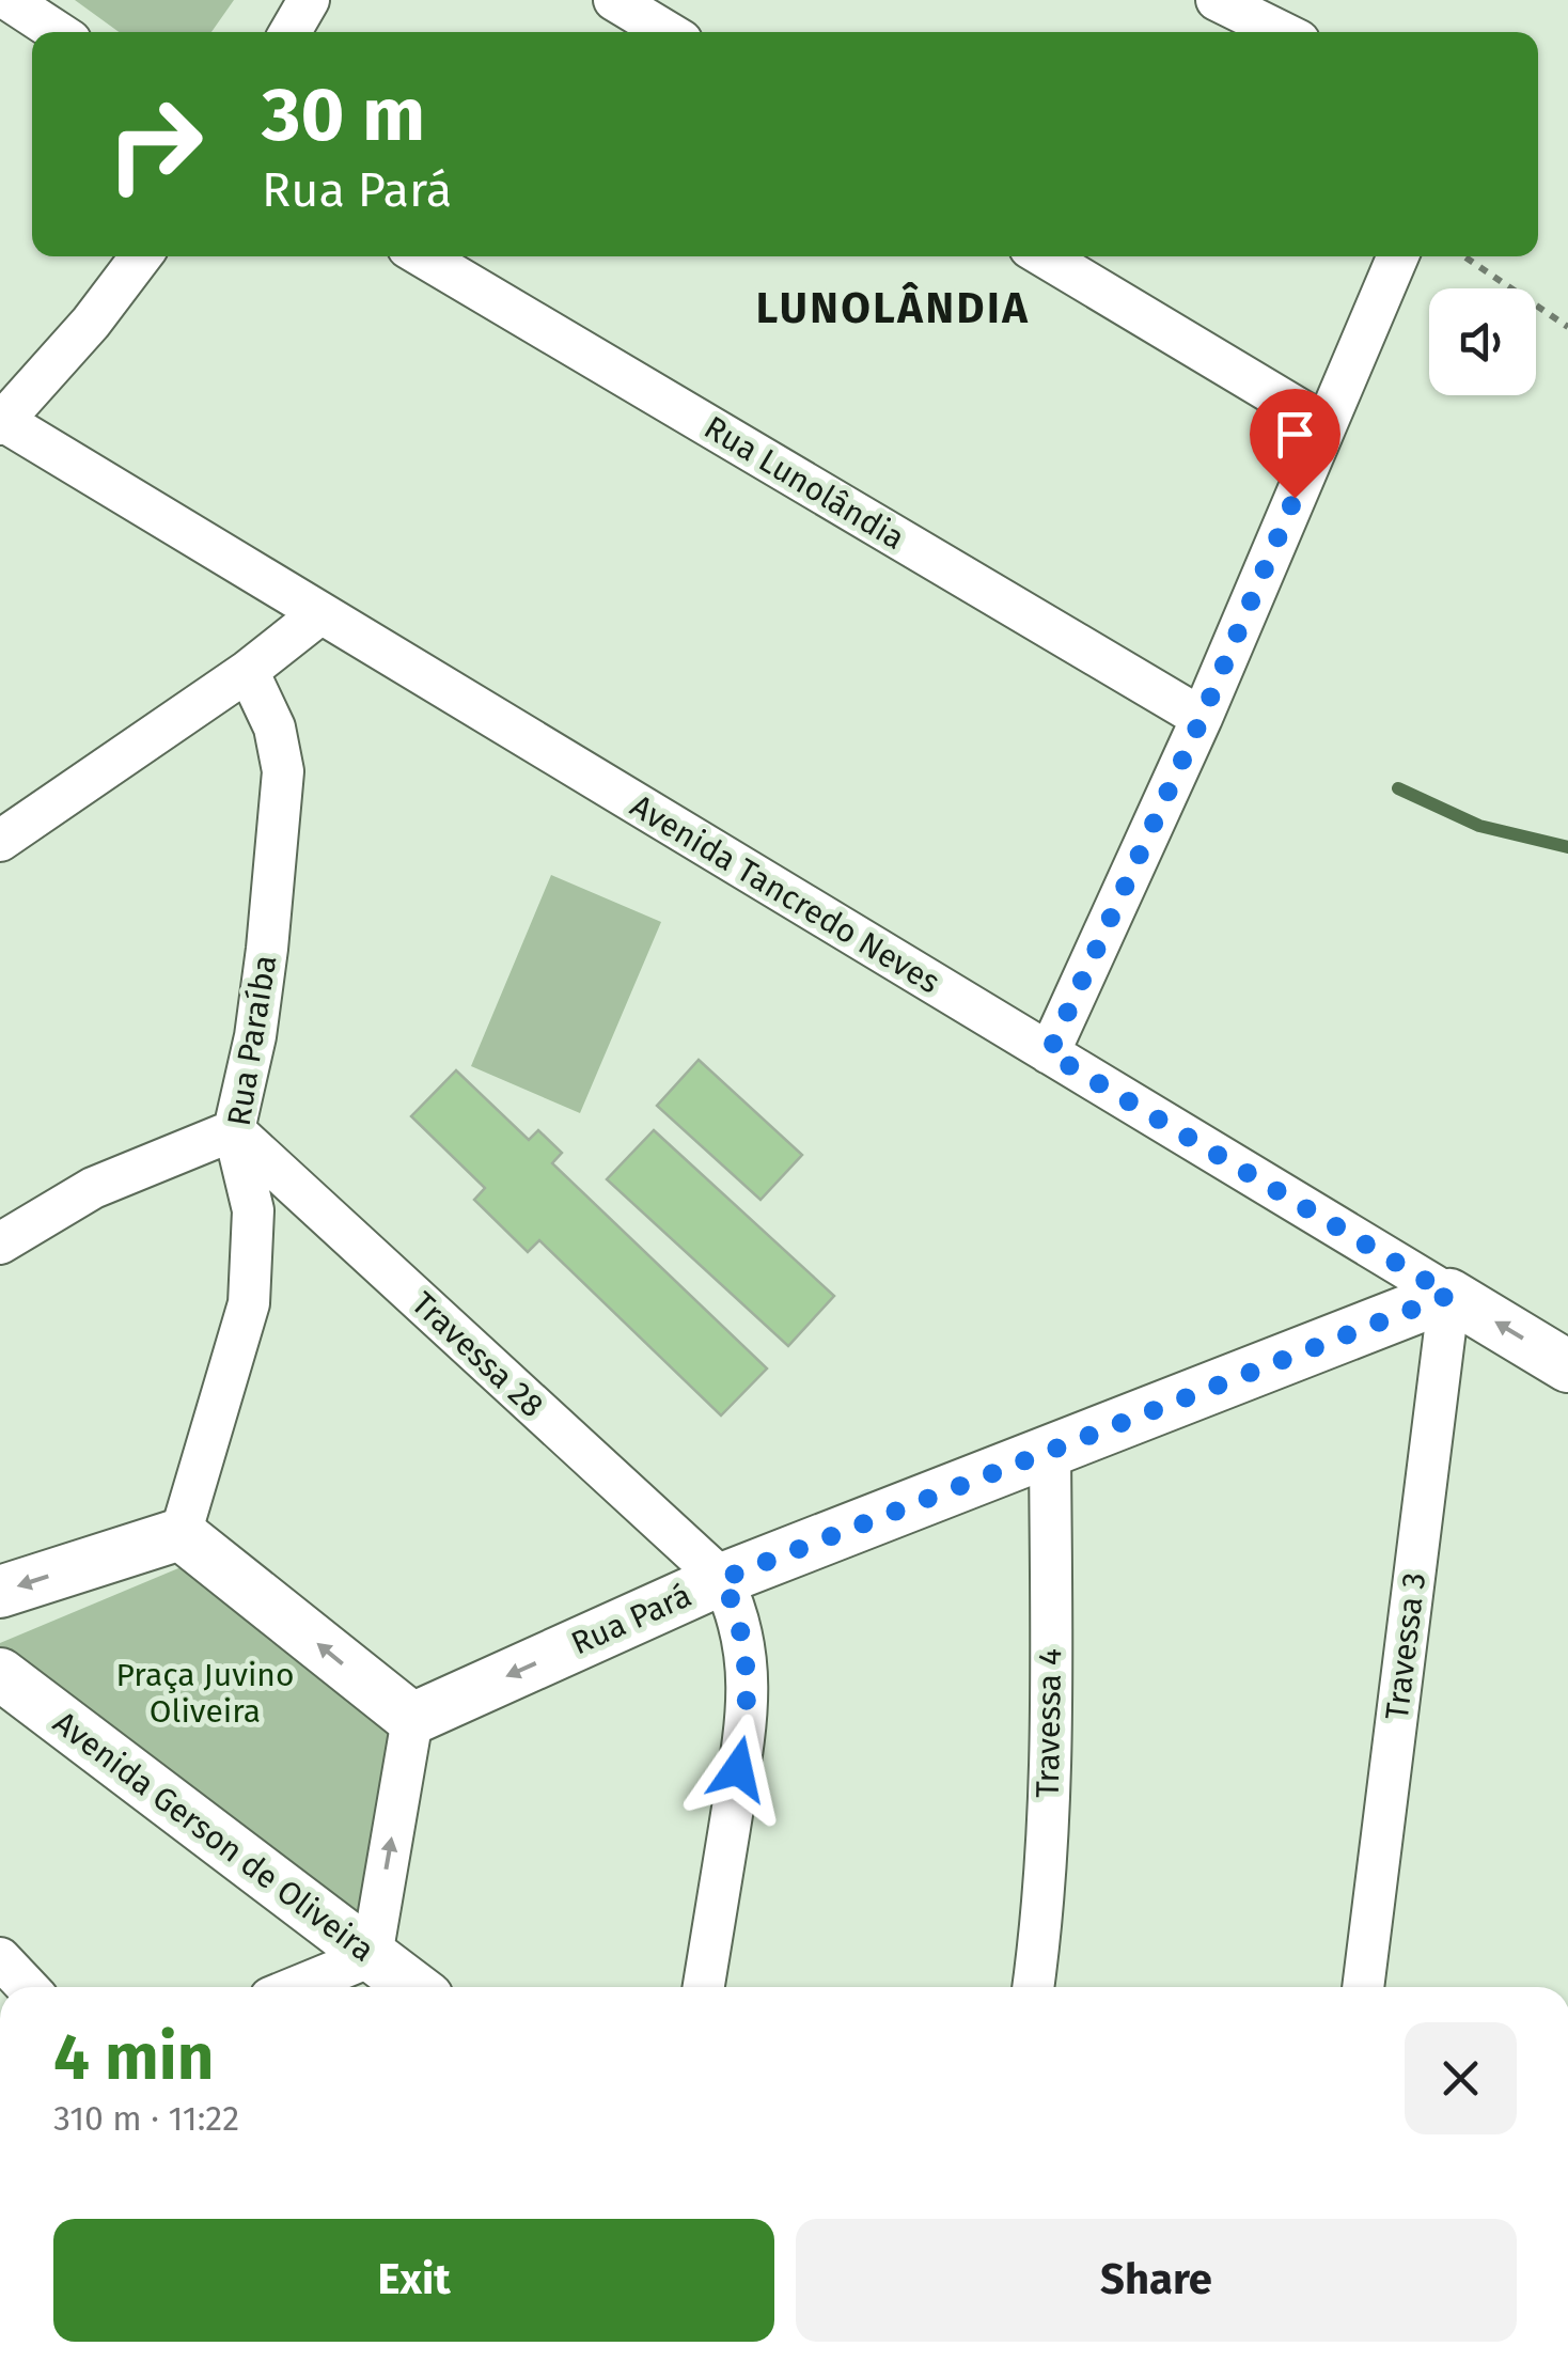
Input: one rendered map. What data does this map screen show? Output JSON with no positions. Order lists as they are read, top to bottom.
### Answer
{
  "streets": {
    "street": [
      "Rua Lunolândia",
      "Avenida Tancredo Neves",
      "Rua Paraíba",
      "Travessa 28",
      "Rua Pará",
      "Travessa 3",
      "Travessa 4",
      "Avenida Gerson de Oliveira"
    ]
  },
  "crossings": [
    ["Avenida Tancredo Neves", "Rua Pará"],
    ["Avenida Tancredo Neves", "Travessa 3"],
    ["Rua Paraíba", "Travessa 28"],
    ["Travessa 28", "Rua Pará"],
    ["Rua Pará", "Travessa 3"],
    ["Rua Pará", "Travessa 4"]
  ],
  "districts": ["LUNOLÂNDIA"],
  "parks": ["Praça Juvino Oliveira"],
  "page": {
    "turn": ["30 m", "Rua Pará"],
    "heading": ["4 min", "310 m · 11:22"],
    "buttons": ["Exit", "Share"]
  }
}
